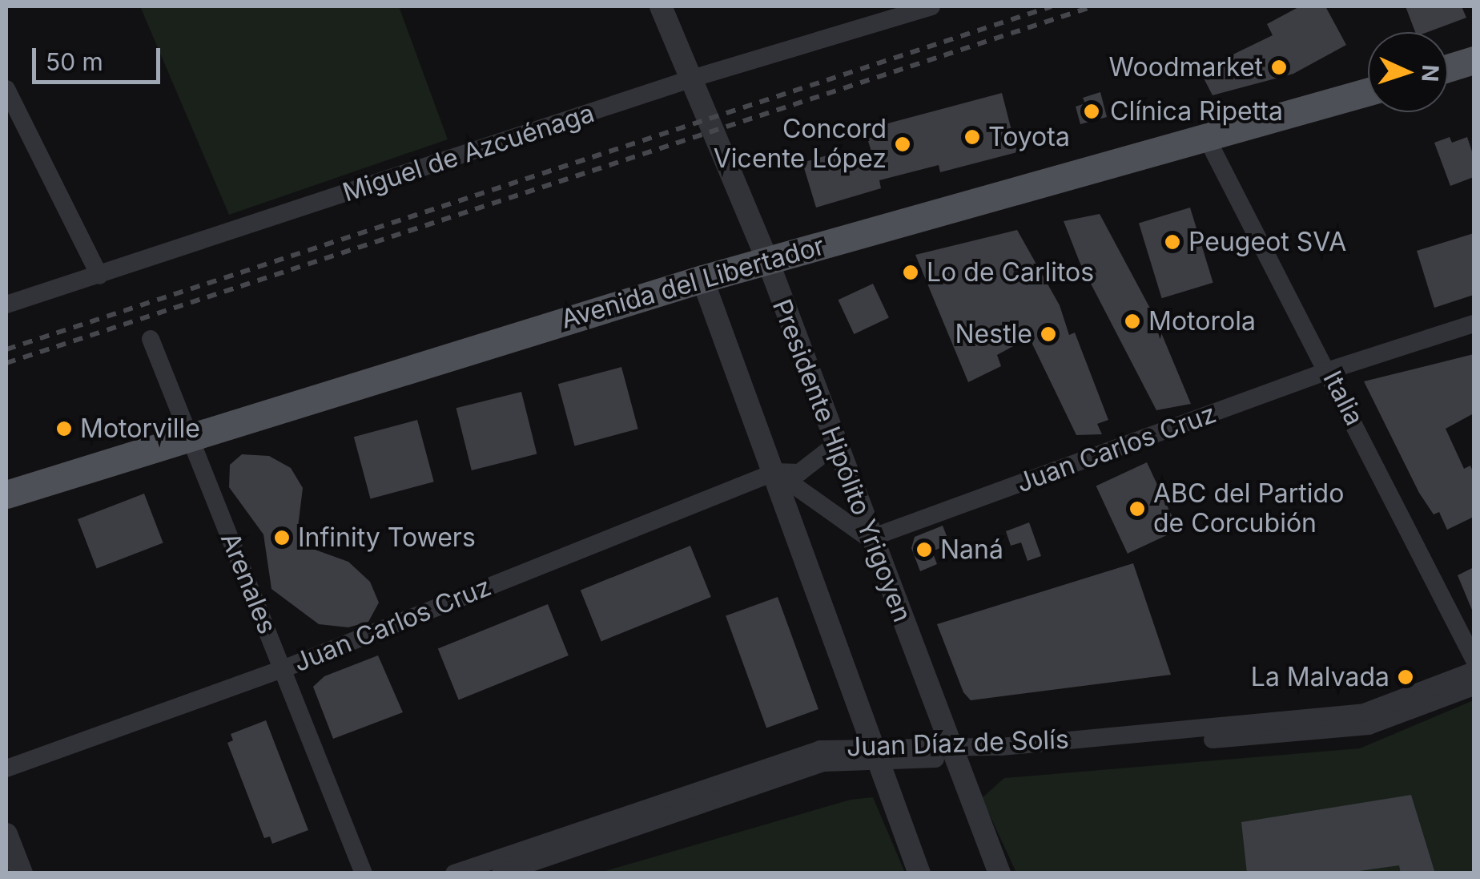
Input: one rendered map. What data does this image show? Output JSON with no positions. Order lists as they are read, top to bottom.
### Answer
{
  "streets": {
    "main road": ["Avenida del Libertador"],
    "street": [
      "Miguel de Azcuénaga",
      "Italia",
      "Juan Carlos Cruz",
      "Presidente Hipólito Yrigoyen",
      "Arenales",
      "Juan Díaz de Solís"
    ]
  },
  "crossings": [
    ["Miguel de Azcuénaga", "Presidente Hipólito Yrigoyen"],
    ["Avenida del Libertador", "Italia"],
    ["Avenida del Libertador", "Presidente Hipólito Yrigoyen"],
    ["Avenida del Libertador", "Arenales"],
    ["Italia", "Juan Carlos Cruz"],
    ["Juan Carlos Cruz", "Presidente Hipólito Yrigoyen"],
    ["Juan Carlos Cruz", "Arenales"],
    ["Presidente Hipólito Yrigoyen", "Juan Díaz de Solís"]
  ],
  "places": [
    "Woodmarket",
    "Clínica Ripetta",
    "Toyota",
    "Concord Vicente López",
    "Peugeot SVA",
    "Lo de Carlitos",
    "Motorola",
    "Nestle",
    "Motorville",
    "ABC del Partido de Corcubión",
    "Infinity Towers",
    "Naná",
    "La Malvada"
  ],
  "scale_bar": "50 m",
  "north": "right"
}
